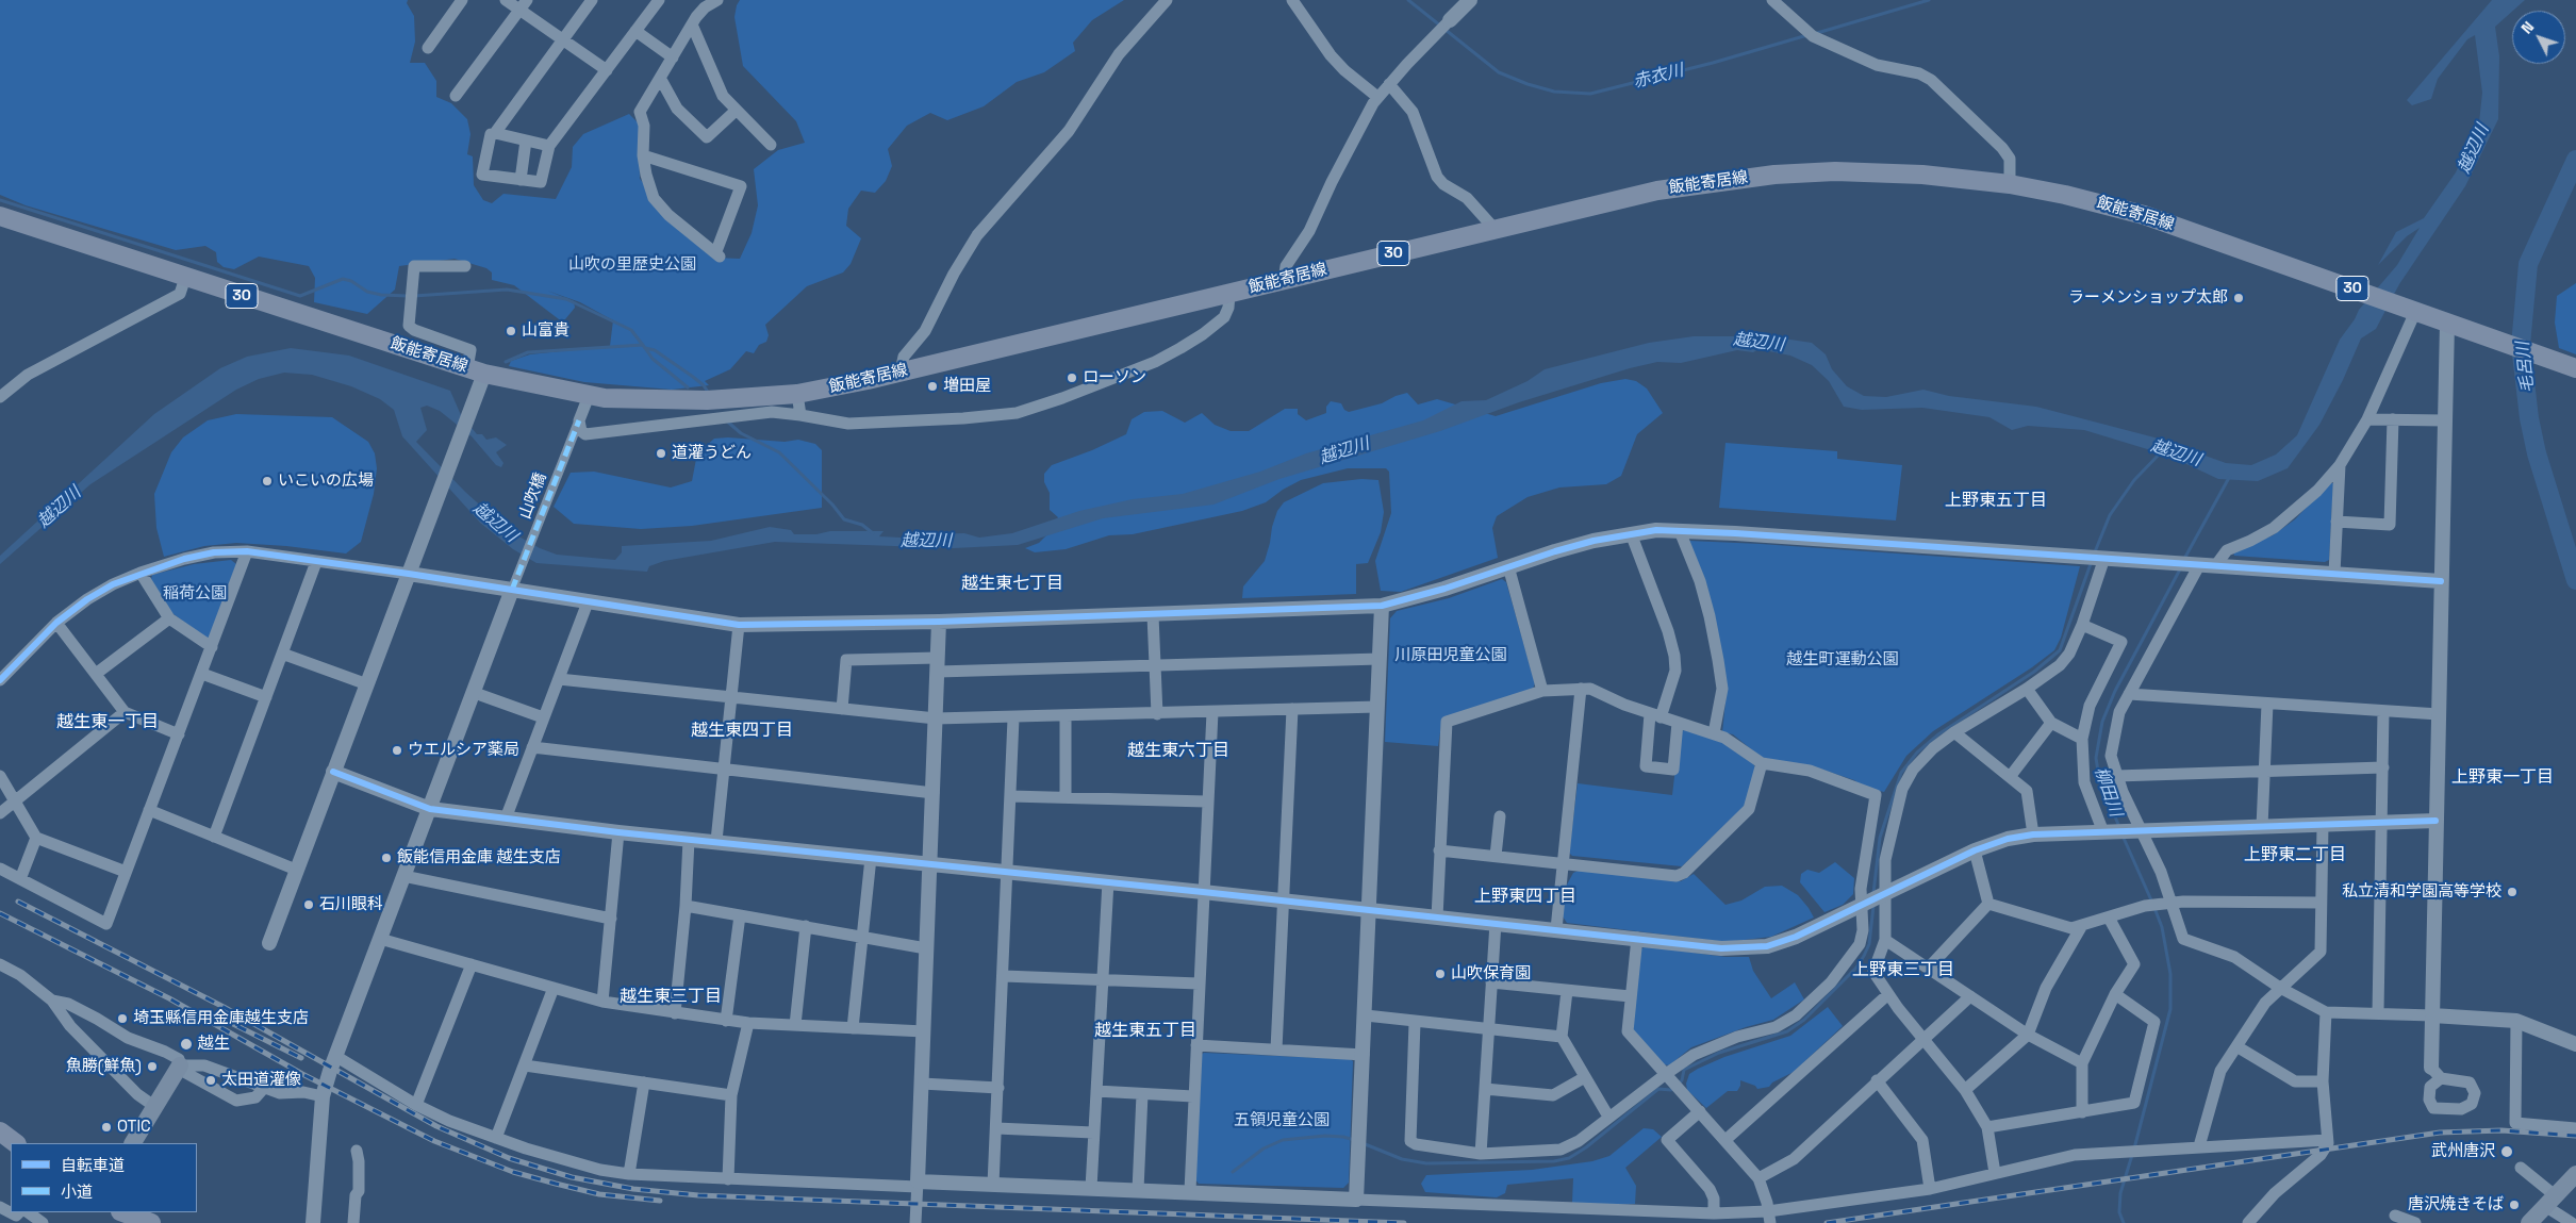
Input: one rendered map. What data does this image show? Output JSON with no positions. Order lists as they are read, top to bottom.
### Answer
{
  "streets": {
    "main road": ["飯能寄居線", "30"],
    "street": ["山吹橋"]
  },
  "districts": [
    "上野東五丁目",
    "越生東七丁目",
    "越生東一丁目",
    "越生東四丁目",
    "越生東六丁目",
    "上野東一丁目",
    "上野東二丁目",
    "上野東四丁目",
    "上野東三丁目",
    "越生東三丁目",
    "越生東五丁目"
  ],
  "water": [
    "赤衣川",
    "越辺川",
    "毛呂川",
    "柳田川"
  ],
  "parks": [
    "山吹の里歴史公園",
    "稲荷公園",
    "川原田児童公園",
    "越生町運動公園",
    "五領児童公園"
  ],
  "places": [
    "ラーメンショップ太郎",
    "山富貴",
    "ローソン",
    "増田屋",
    "道灌うどん",
    "いこいの広場",
    "ウエルシア薬局",
    "飯能信用金庫 越生支店",
    "私立清和学園高等学校",
    "石川眼科",
    "山吹保育園",
    "埼玉縣信用金庫越生支店",
    "越生",
    "魚勝(鮮魚)",
    "太田道灌像",
    "OTIC",
    "武州唐沢",
    "唐沢焼きそば"
  ],
  "legend": ["自転車道", "小道"],
  "north": "top left"
}
